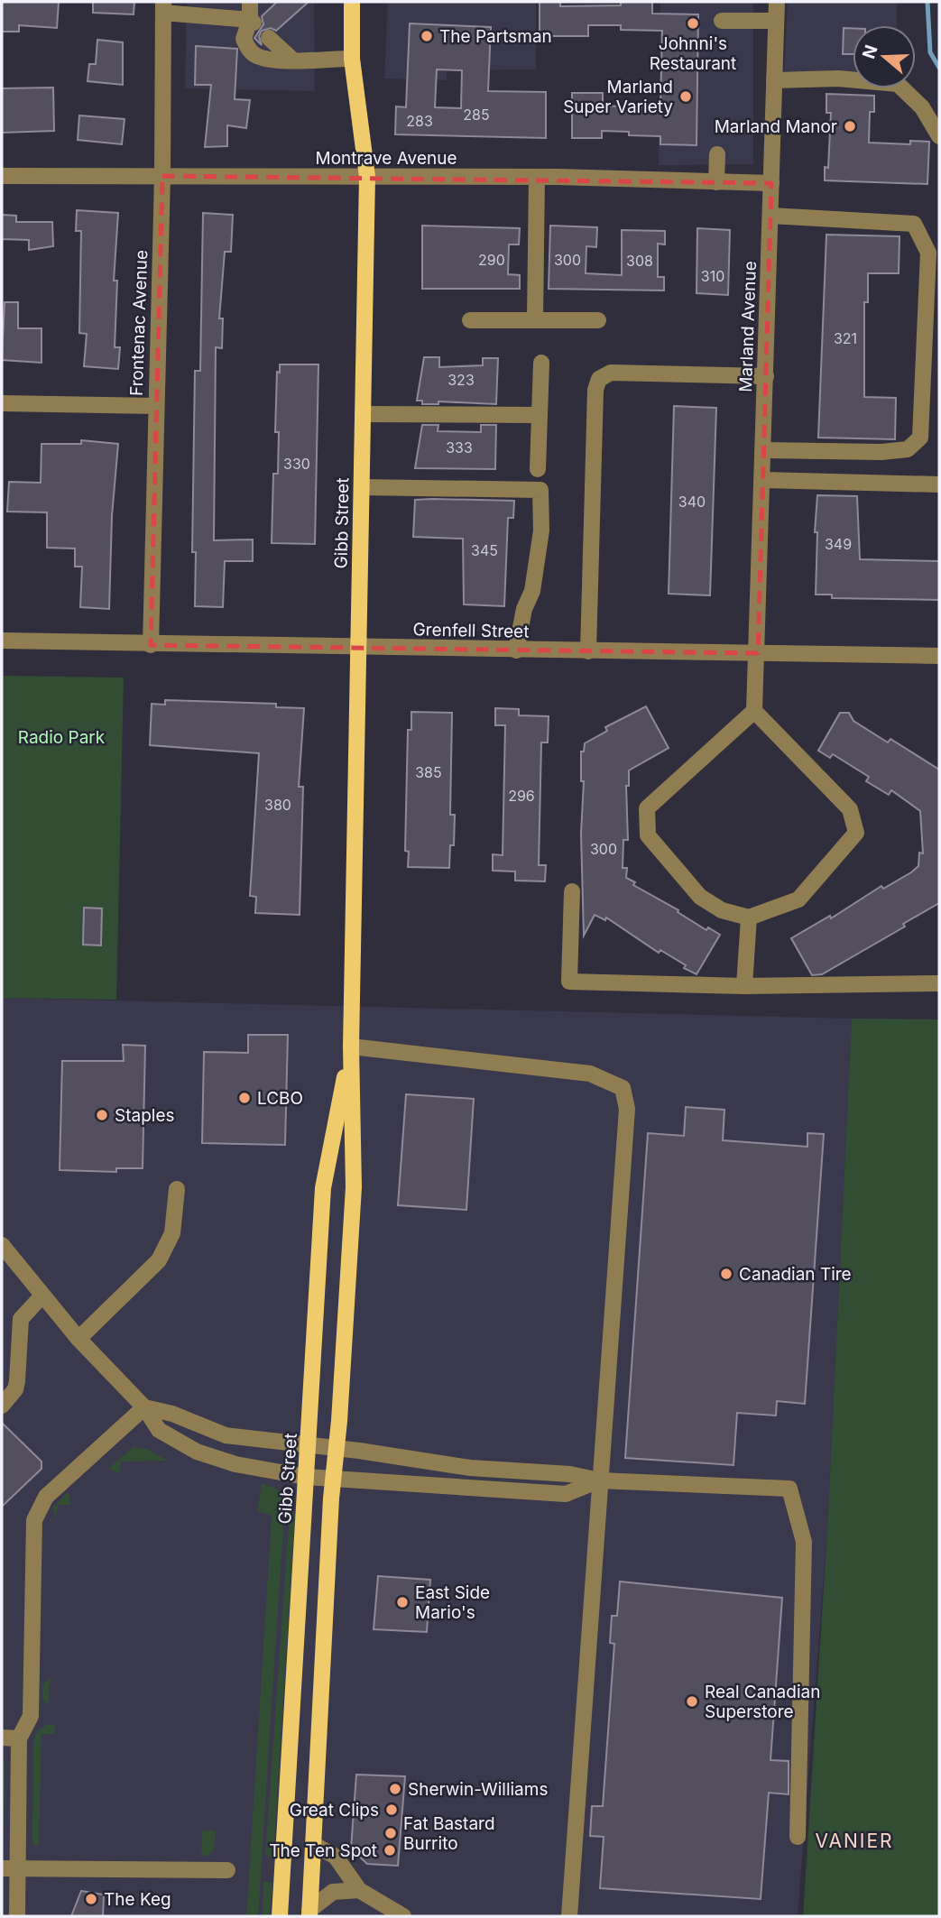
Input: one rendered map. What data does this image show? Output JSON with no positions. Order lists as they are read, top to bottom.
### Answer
{
  "streets": {
    "main road": ["Gibb Street"],
    "street": [
      "Montrave Avenue",
      "Frontenac Avenue",
      "Marland Avenue",
      "Grenfell Street"
    ]
  },
  "crossings": [
    ["Montrave Avenue", "Frontenac Avenue"],
    ["Montrave Avenue", "Marland Avenue"],
    ["Montrave Avenue", "Gibb Street"],
    ["Frontenac Avenue", "Grenfell Street"],
    ["Marland Avenue", "Grenfell Street"],
    ["Gibb Street", "Grenfell Street"]
  ],
  "districts": ["VANIER"],
  "parks": ["Radio Park"],
  "places": [
    "Johnni's Restaurant",
    "The Partsman",
    "Marland Super Variety",
    "Marland Manor",
    "LCBO",
    "Staples",
    "Canadian Tire",
    "East Side Mario's",
    "Real Canadian Superstore",
    "Sherwin-Williams",
    "Great Clips",
    "Fat Bastard Burrito",
    "The Ten Spot",
    "The Keg"
  ],
  "house_numbers": [
    "285",
    "283",
    "290",
    "300",
    "308",
    "310",
    "321",
    "323",
    "333",
    "330",
    "340",
    "349",
    "345",
    "385",
    "296",
    "380",
    "300"
  ],
  "north": "left"
}
